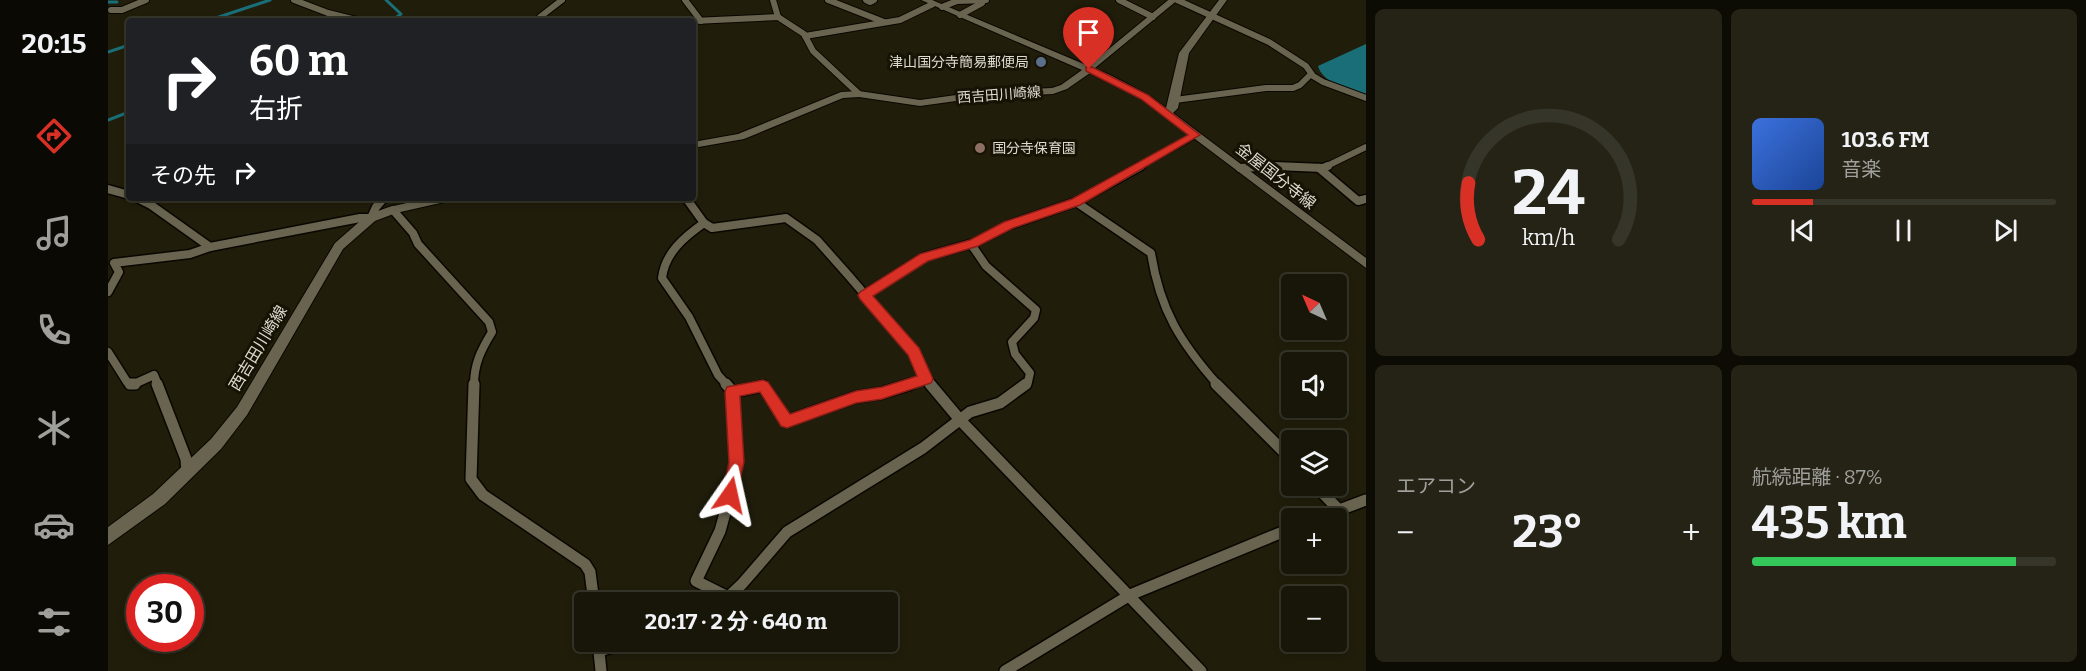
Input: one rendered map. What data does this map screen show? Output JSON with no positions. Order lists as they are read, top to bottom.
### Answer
{
  "streets": {
    "main road": ["西吉田川崎線", "金屋国分寺線"]
  },
  "places": ["津山国分寺簡易郵便局", "国分寺保育園"],
  "north": "top left",
  "page": {
    "tabs": "20:15",
    "turn": ["60 m", "右折"],
    "song": ["103.6 FM", "音楽"],
    "then": "その先",
    "map_buttons": ["+", "−"],
    "tile": [
      "エアコン",
      ["航続距離 · 87%", "435 km"]
    ],
    "heat": ["−", "23°", "+"],
    "limit": "30",
    "trip": "20:17 · 2 分 · 640 m",
    "gauge": ["24", "km/h"]
  }
}
